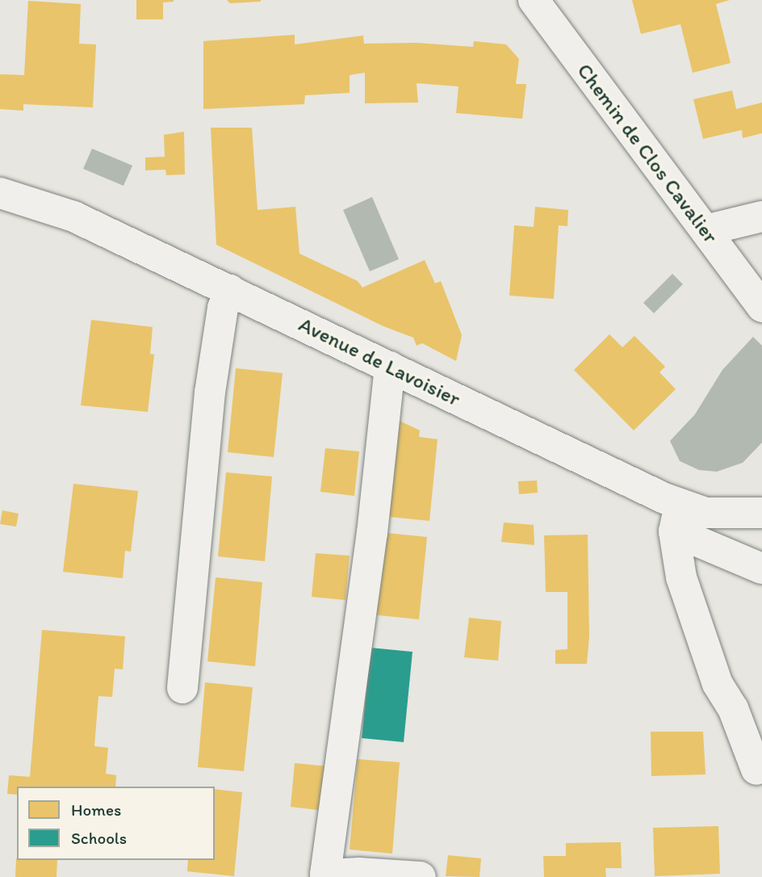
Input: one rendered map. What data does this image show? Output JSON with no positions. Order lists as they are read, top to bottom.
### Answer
{
  "streets": {
    "street": ["Chemin de Clos Cavalier", "Avenue de Lavoisier"]
  },
  "legend": ["Homes", "Schools"]
}
